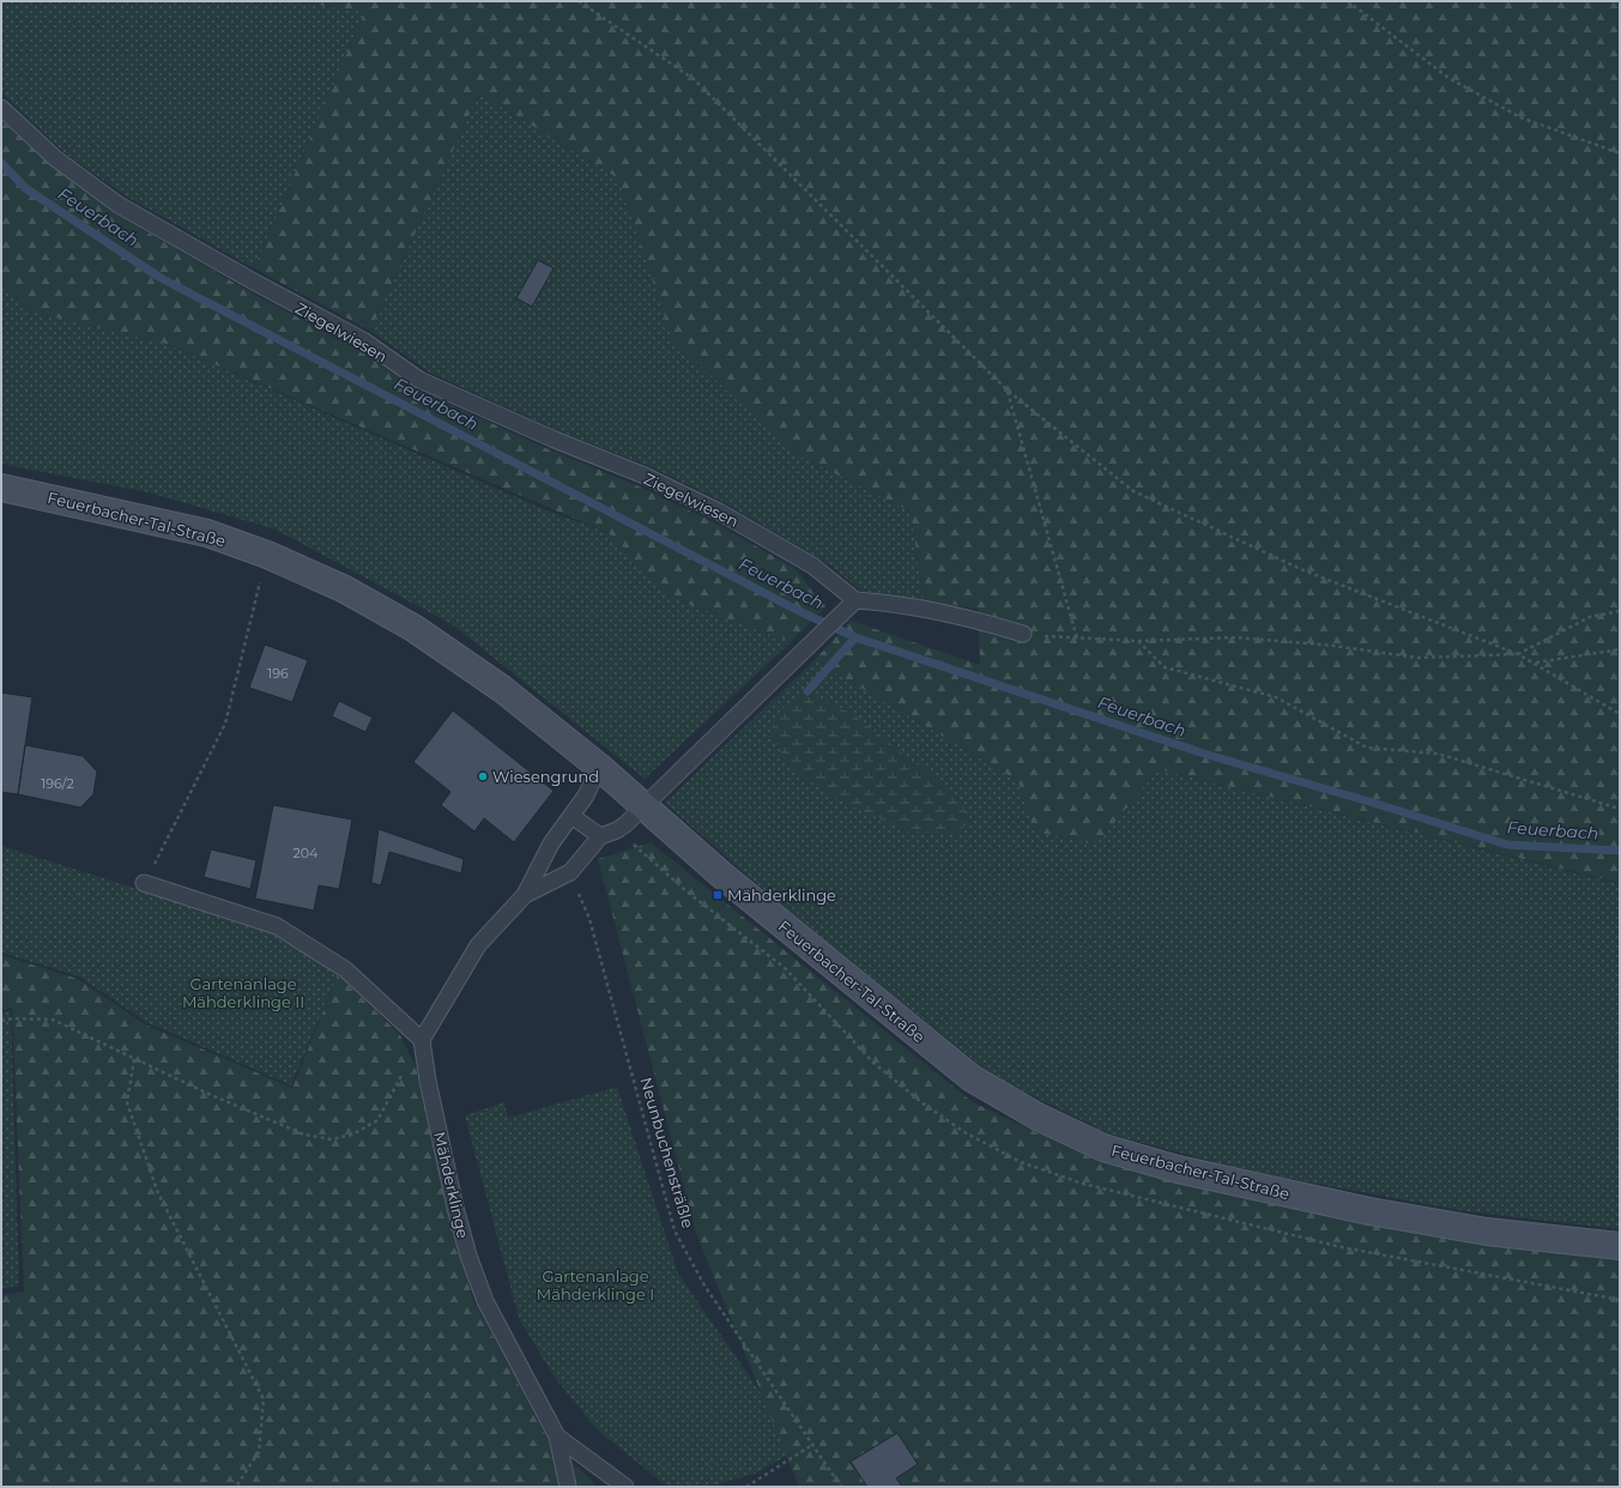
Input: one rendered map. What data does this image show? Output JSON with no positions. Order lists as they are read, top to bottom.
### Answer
{
  "streets": {
    "main road": ["Feuerbacher-Tal-Straße"],
    "lane": ["Ziegelwiesen", "Mähderklinge"],
    "path": ["Neunbuchensträßle"]
  },
  "water": ["Feuerbach"],
  "parks": ["Gartenanlage Mähderklinge II", "Gartenanlage Mähderklinge I"],
  "places": {
    "other": ["Wiesengrund"],
    "transit": ["Mähderklinge"]
  },
  "house_numbers": ["196", "196/2", "204"]
}
